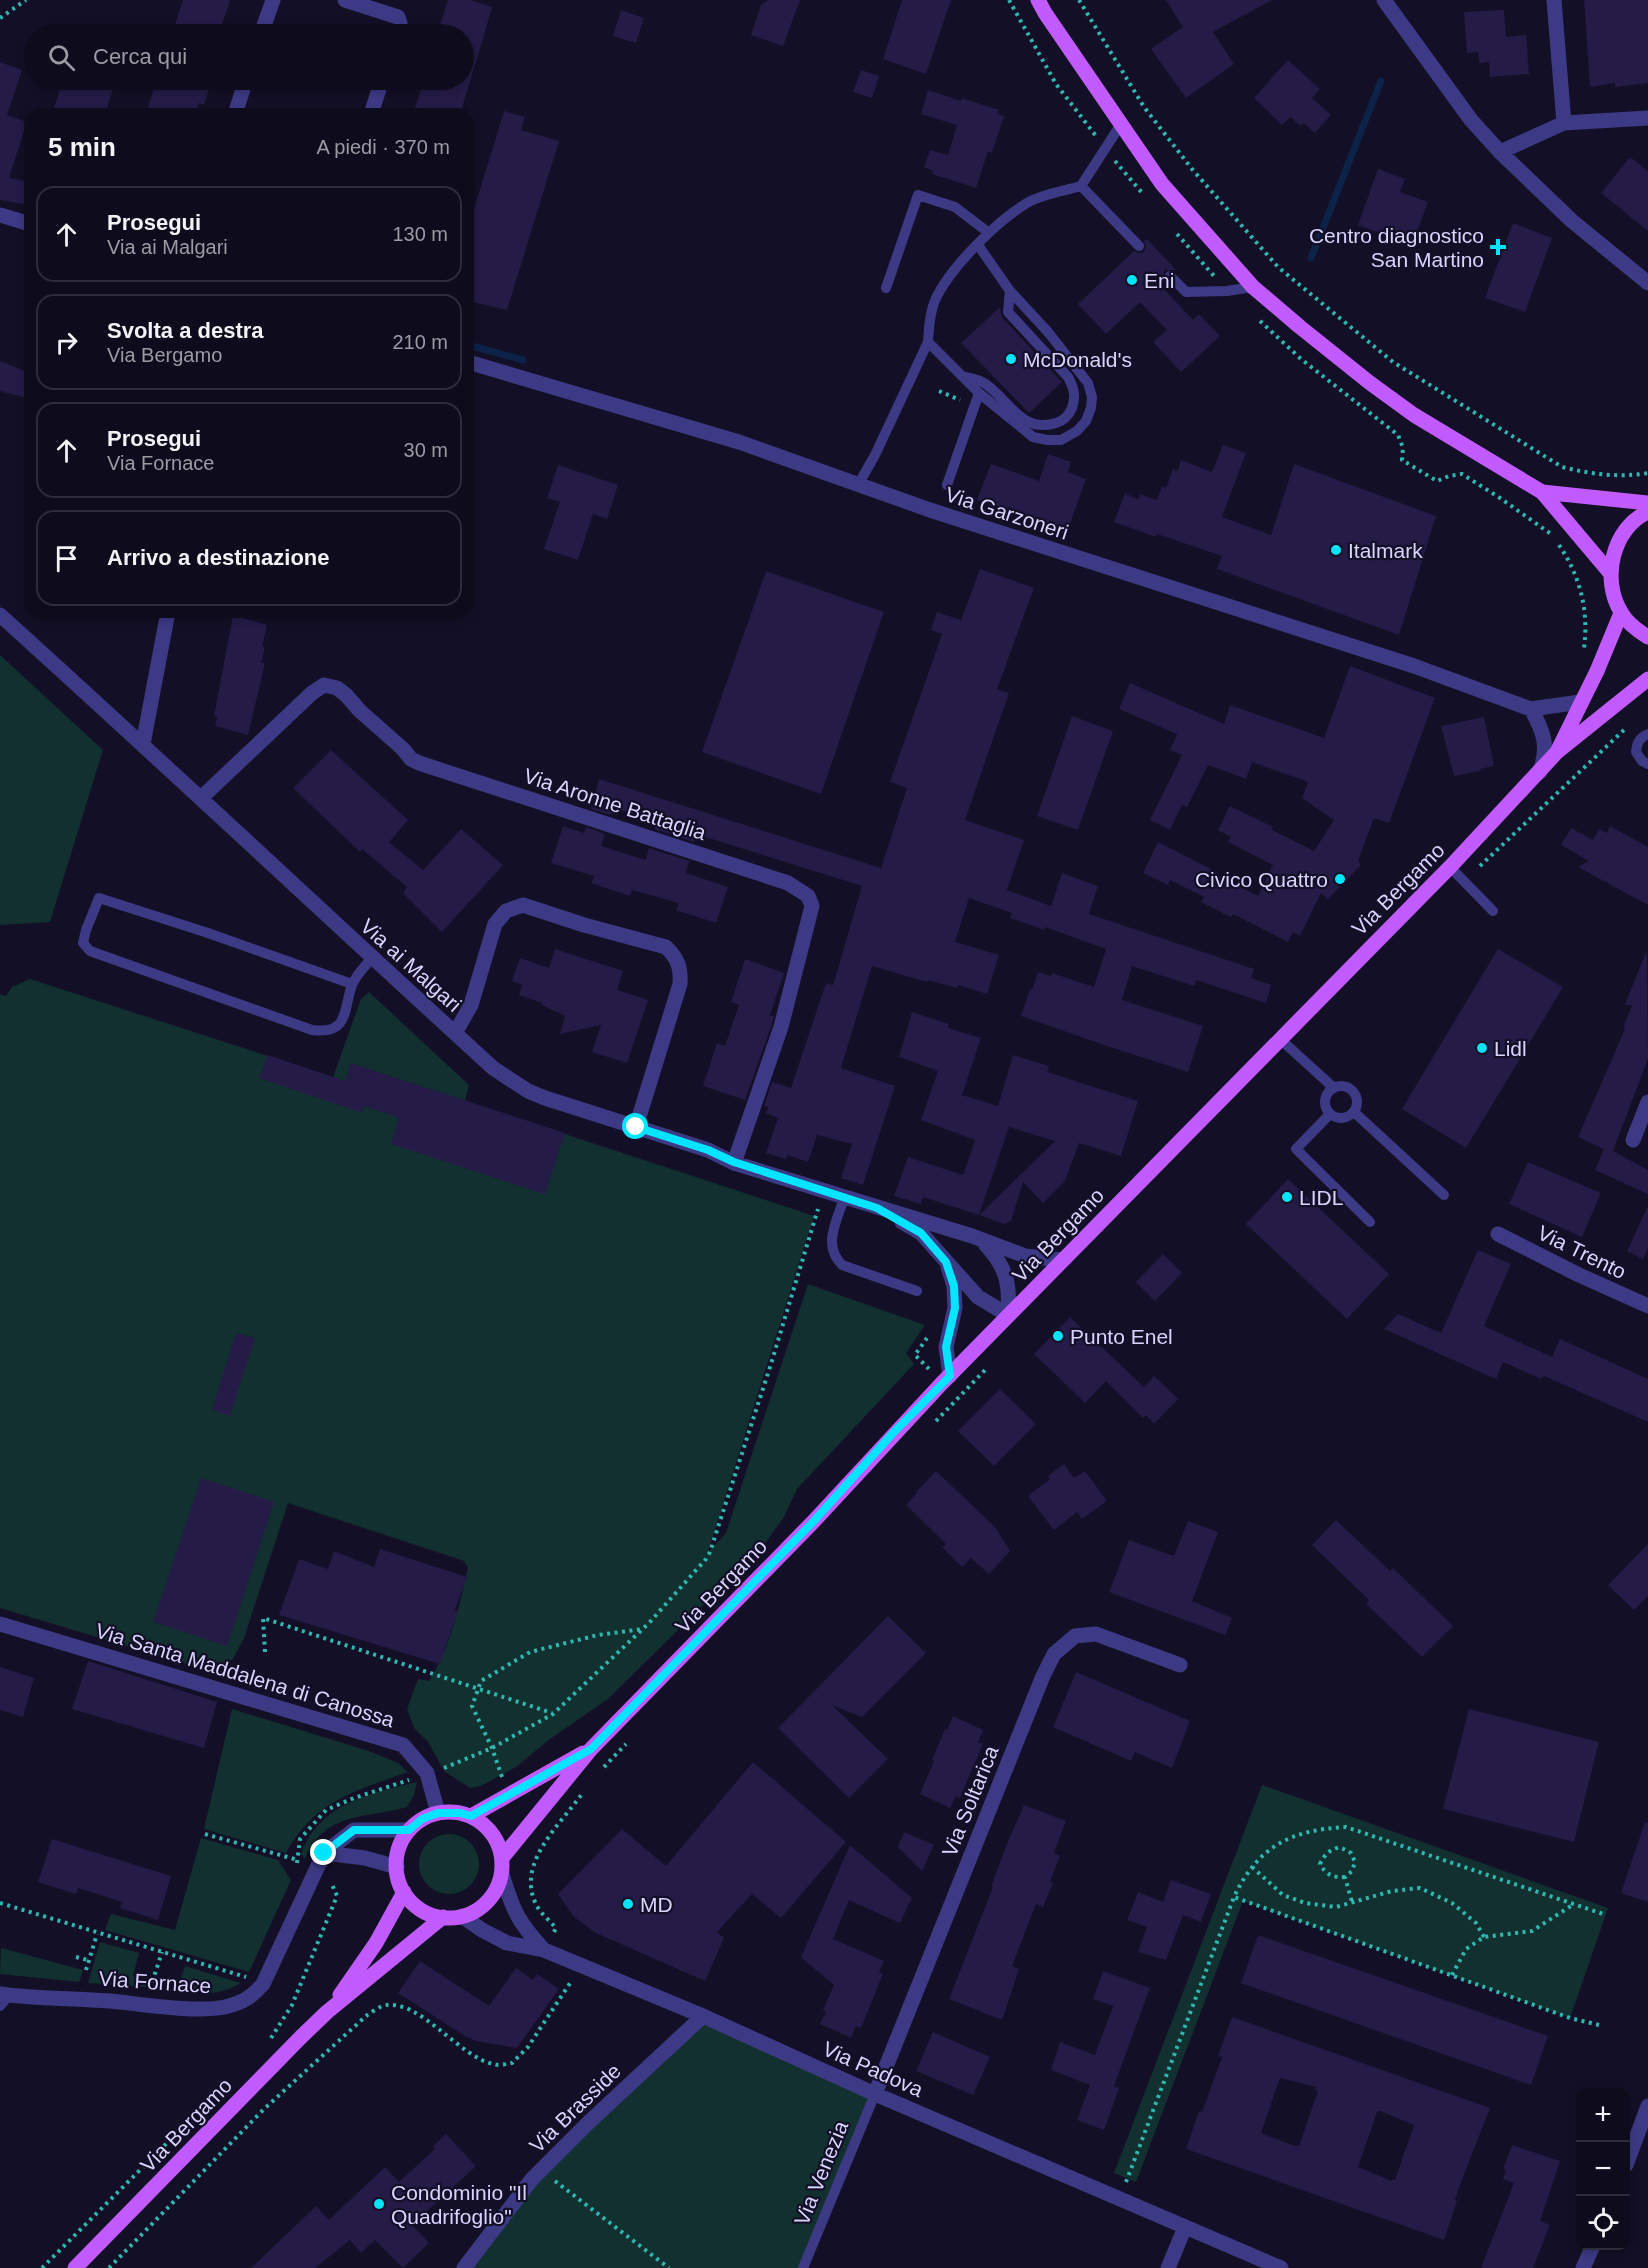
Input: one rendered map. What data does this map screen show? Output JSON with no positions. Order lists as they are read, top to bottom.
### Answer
{
  "streets": {
    "main road": ["Via Bergamo"],
    "street": [
      "Via Garzoneri",
      "Via Aronne Battaglia",
      "Via ai Malgari",
      "Via Trento",
      "Via Santa Maddalena di Canossa",
      "Via Soltarica",
      "Via Fornace",
      "Via Padova",
      "Via Brasside"
    ],
    "lane": ["Via Venezia"]
  },
  "crossings": [
    ["Via Garzoneri", "Via Bergamo"],
    ["Via Aronne Battaglia", "Via ai Malgari"],
    ["Via Bergamo", "Via ai Malgari"],
    ["Via Bergamo", "Via Santa Maddalena di Canossa"],
    ["Via Bergamo", "Via Fornace"],
    ["Via Bergamo", "Via Padova"],
    ["Via Santa Maddalena di Canossa", "Via Fornace"],
    ["Via Santa Maddalena di Canossa", "Via Padova"],
    ["Via Soltarica", "Via Padova"],
    ["Via Soltarica", "Via Venezia"],
    ["Via Fornace", "Via Padova"],
    ["Via Padova", "Via Brasside"],
    ["Via Padova", "Via Venezia"]
  ],
  "places": {
    "health": ["Centro diagnostico San Martino"],
    "other": [
      "Eni",
      "McDonald's",
      "Italmark",
      "Civico Quattro",
      "Lidl",
      "LIDL",
      "Punto Enel",
      "MD",
      "Condominio \"Il Quadrifoglio\""
    ]
  },
  "page": {
    "search": "Cerca qui",
    "heading": ["5 min", "A piedi · 370 m"],
    "list": [
      ["Prosegui", "Via ai Malgari", "130 m"],
      ["Svolta a destra", "Via Bergamo", "210 m"],
      ["Prosegui", "Via Fornace", "30 m"],
      "Arrivo a destinazione"
    ],
    "map_buttons": ["+", "−"]
  }
}
